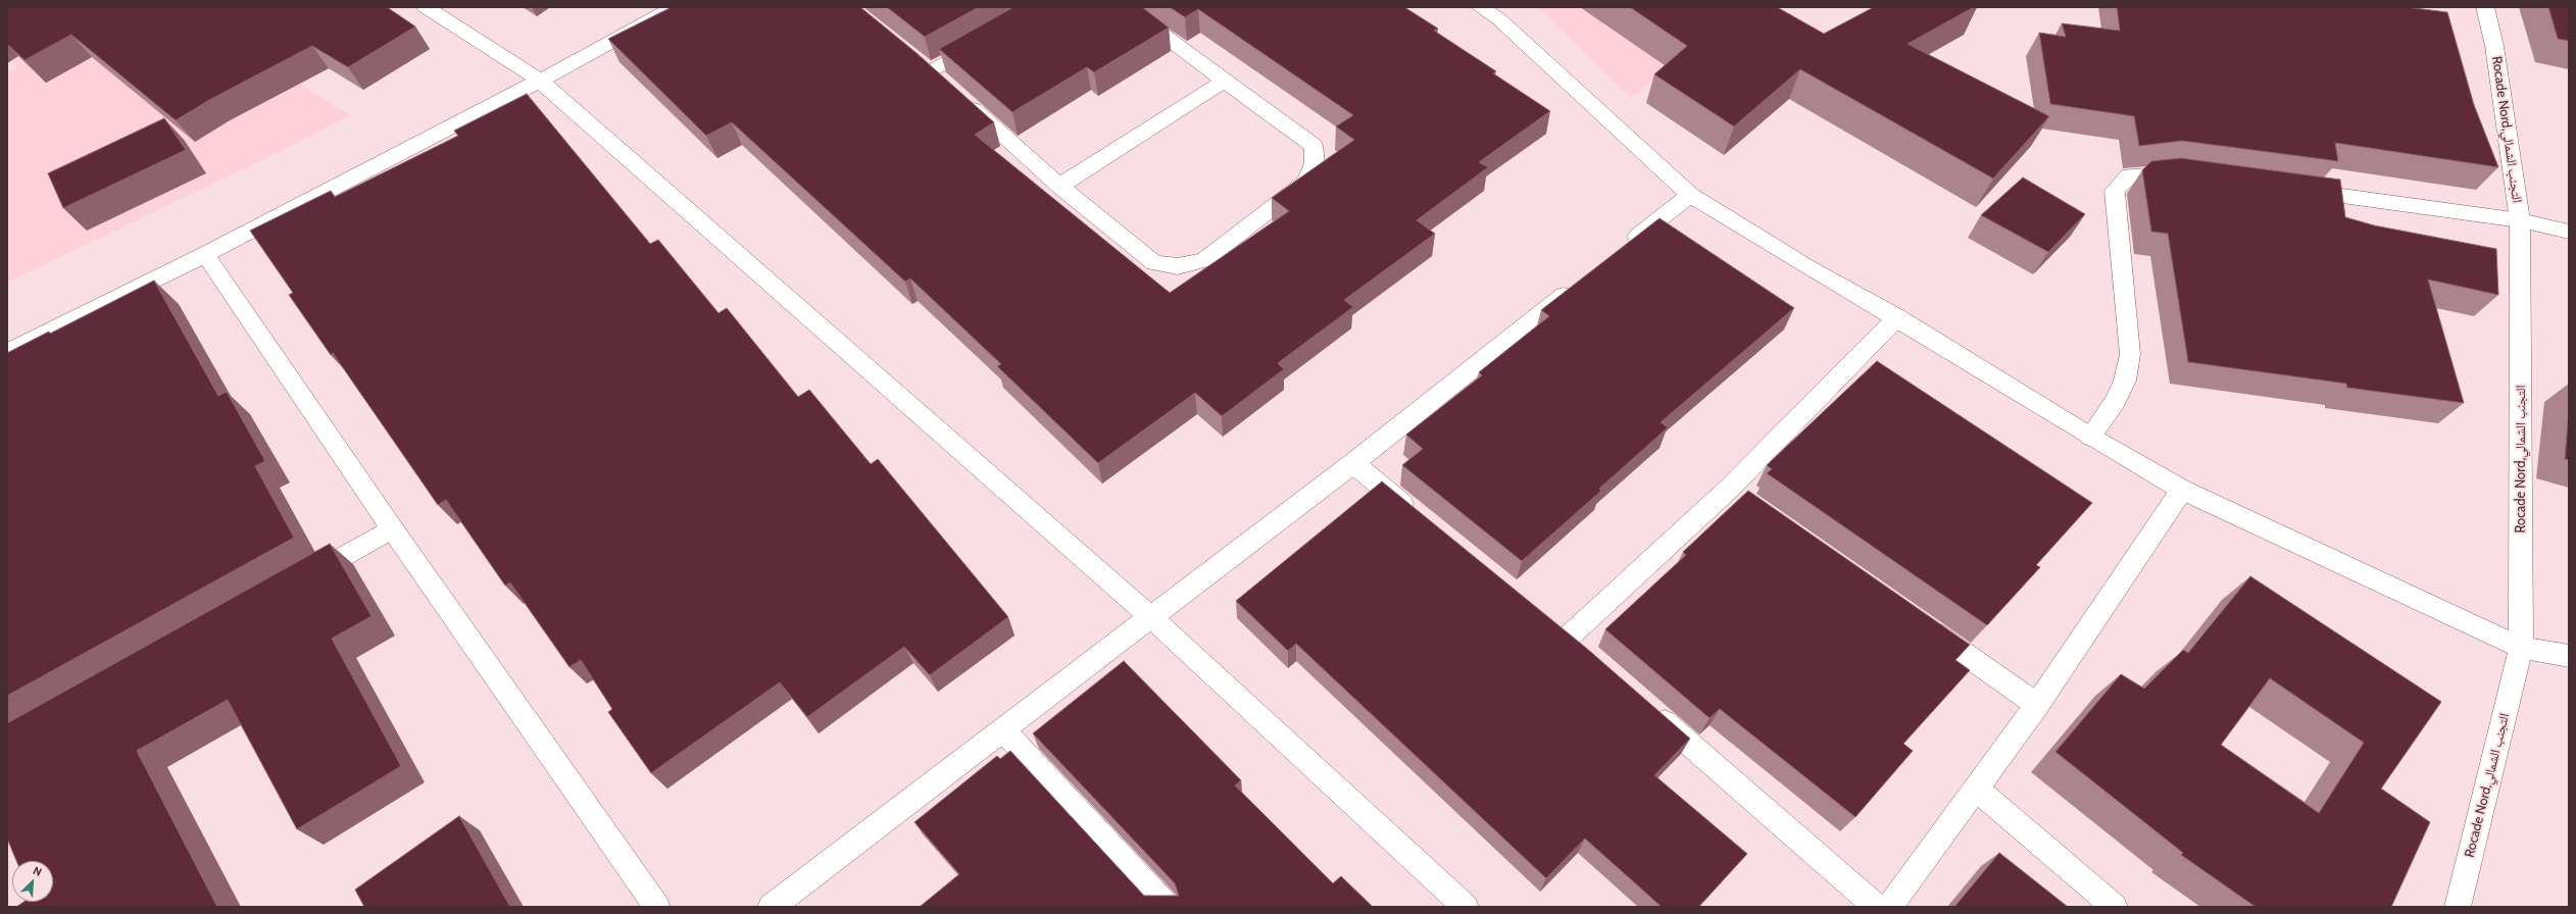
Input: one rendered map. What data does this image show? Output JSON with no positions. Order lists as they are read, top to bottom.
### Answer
{
  "streets": {
    "street": ["Rocade Nord,التجنب الشمالي"]
  },
  "north": "top right"
}
